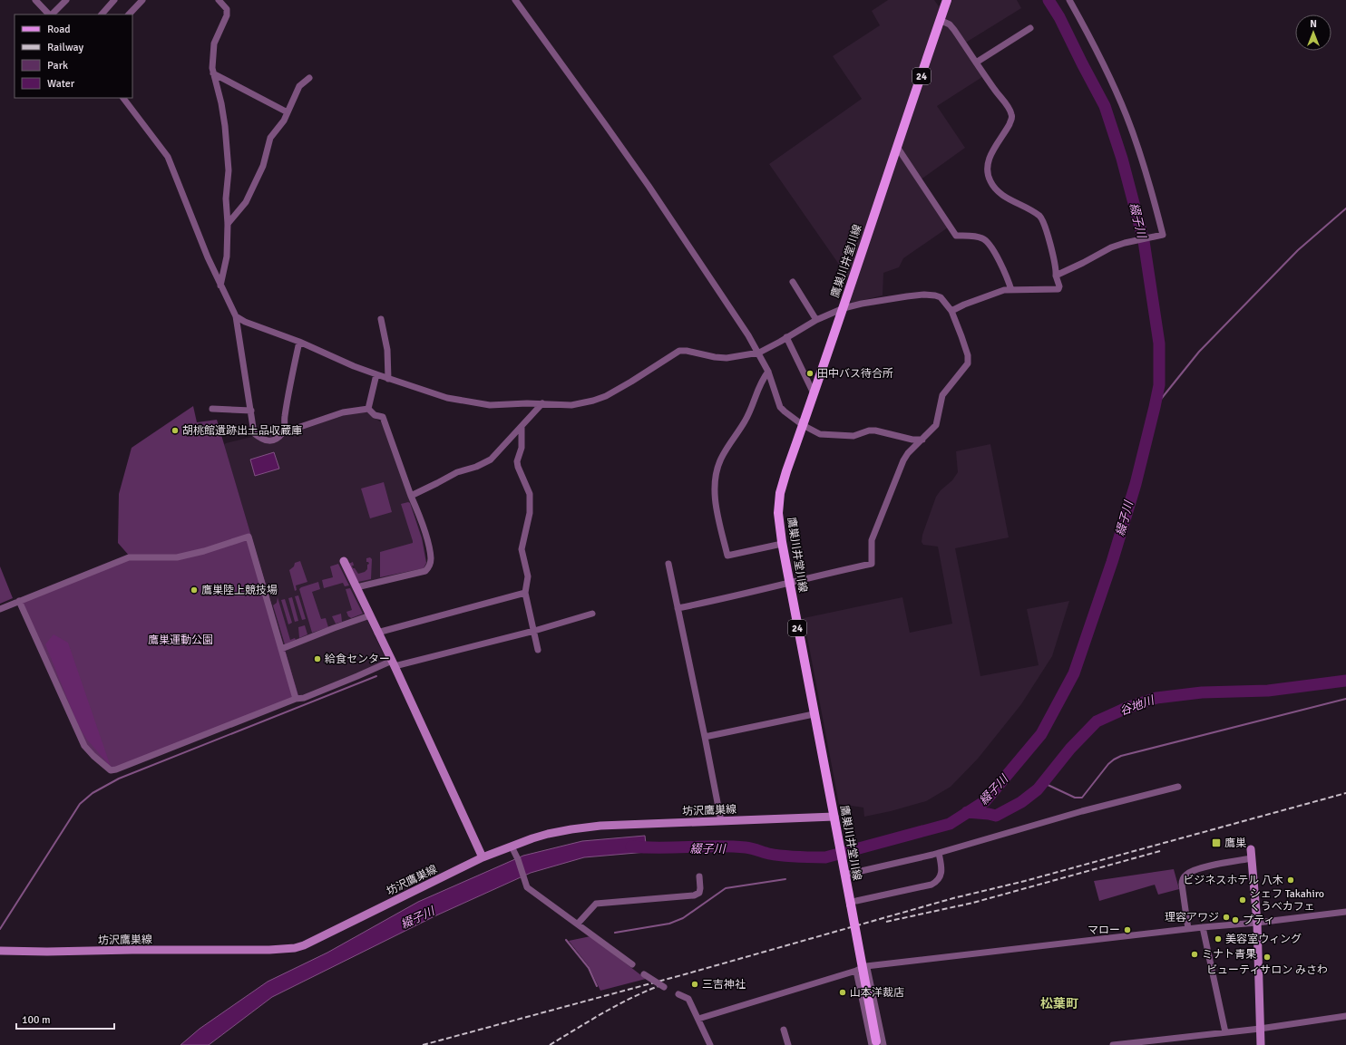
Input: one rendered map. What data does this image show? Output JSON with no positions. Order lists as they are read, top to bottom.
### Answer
{
  "streets": {
    "main road": ["24", "鷹巣川井堂川線", "坊沢鷹巣線"]
  },
  "crossings": [
    ["鷹巣川井堂川線", "坊沢鷹巣線"]
  ],
  "districts": ["松葉町"],
  "water": ["綴子川", "谷地川"],
  "parks": ["鷹巣運動公園"],
  "places": {
    "other": [
      "田中バス待合所",
      "胡桃館遺跡出土品収蔵庫",
      "鷹巣陸上競技場",
      "給食センター",
      "ビジネスホテル 八木",
      "シェフ Takahiro くうべカフェ",
      "理容アワジ",
      "プティ",
      "マロー",
      "美容室ウィング",
      "ミナト青果",
      "ビューティサロン みさわ",
      "三吉神社",
      "山本洋裁店"
    ],
    "transit": ["鷹巣"]
  },
  "legend": [
    "Road",
    "Railway",
    "Park",
    "Water"
  ],
  "scale_bar": "100 m",
  "north": "top"
}
